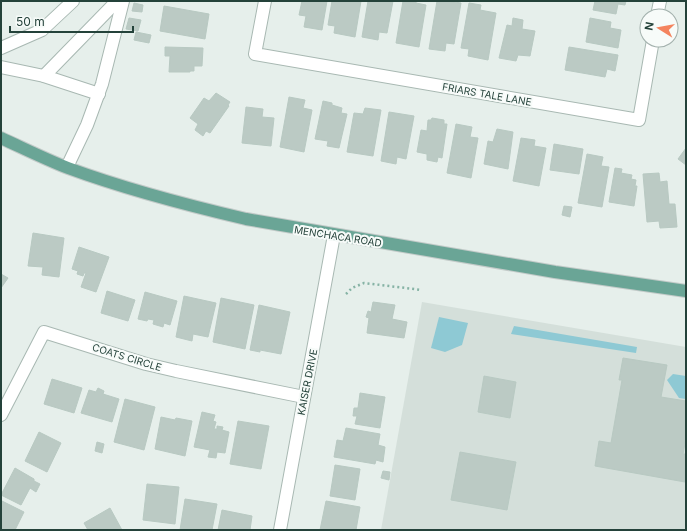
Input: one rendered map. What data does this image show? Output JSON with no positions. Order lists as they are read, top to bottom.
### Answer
{
  "streets": {
    "main road": ["MENCHACA ROAD"],
    "street": ["FRIARS TALE LANE", "COATS CIRCLE", "KAISER DRIVE"]
  },
  "crossings": [
    ["MENCHACA ROAD", "KAISER DRIVE"],
    ["COATS CIRCLE", "KAISER DRIVE"]
  ],
  "scale_bar": "50 m",
  "north": "left"
}
